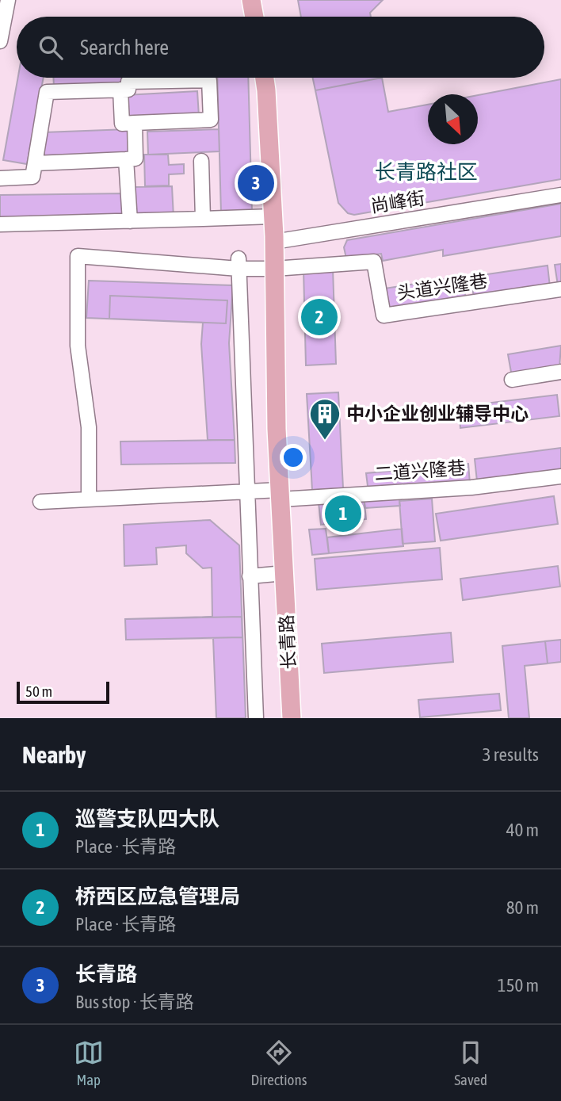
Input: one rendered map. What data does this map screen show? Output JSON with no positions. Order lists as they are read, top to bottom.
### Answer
{
  "streets": {
    "main road": ["长青路"],
    "street": ["尚峰街", "头道兴隆巷", "二道兴隆巷"]
  },
  "crossings": [
    ["尚峰街", "长青路"],
    ["头道兴隆巷", "长青路"],
    ["二道兴隆巷", "长青路"]
  ],
  "districts": ["长青路社区"],
  "places": {
    "building": ["中小企业创业辅导中心"]
  },
  "scale_bar": "50 m",
  "north": "bottom right",
  "page": {
    "search": "Search here",
    "pins": ["3", "2", "1"],
    "scale": "50 m",
    "heading": ["Nearby", "3 results"],
    "list": [
      {
        "mark": "1",
        "name": "巡警支队四大队",
        "note": "Place · 长青路",
        "value": "40 m"
      },
      {
        "mark": "2",
        "name": "桥西区应急管理局",
        "note": "Place · 长青路",
        "value": "80 m"
      },
      {
        "mark": "3",
        "name": "长青路",
        "note": "Bus stop · 长青路",
        "value": "150 m"
      }
    ],
    "nav": ["Map", "Directions", "Saved"]
  }
}
